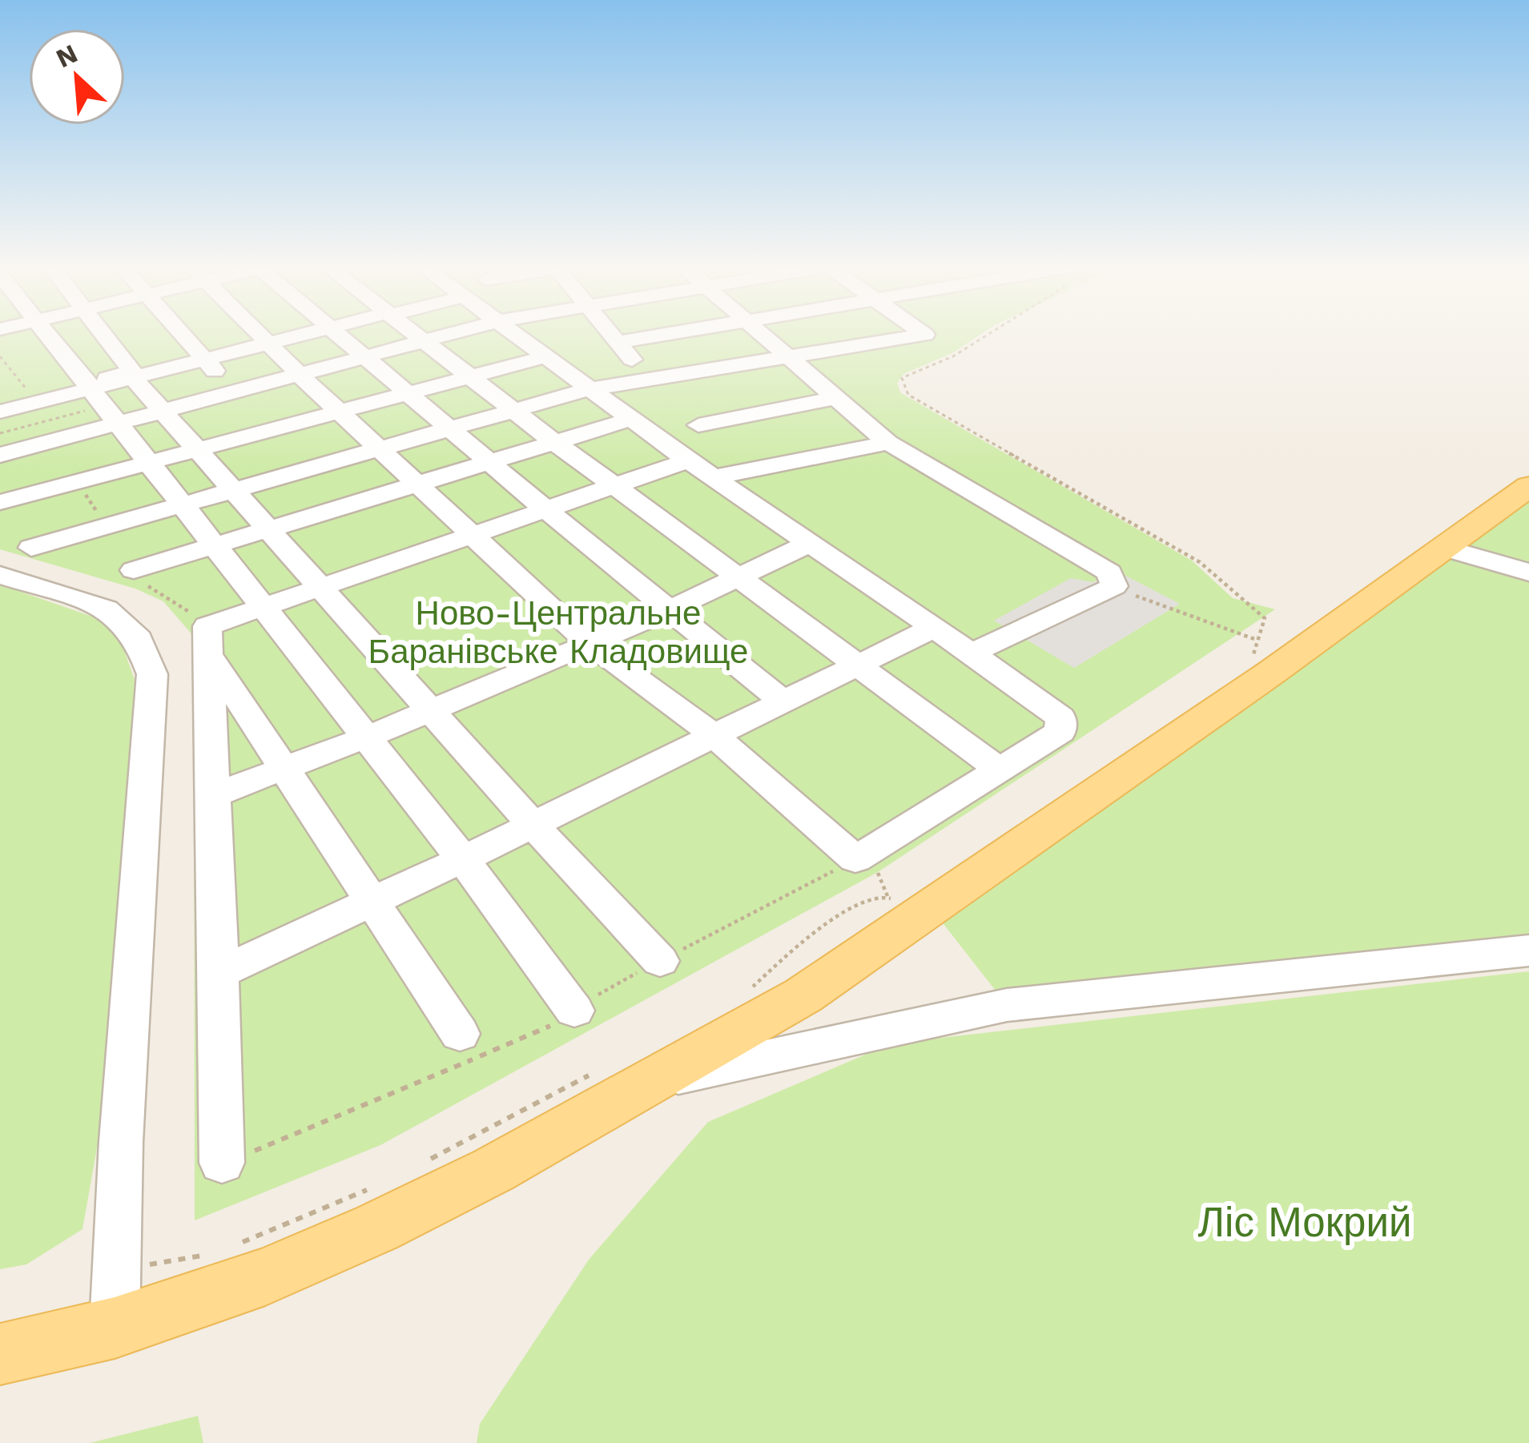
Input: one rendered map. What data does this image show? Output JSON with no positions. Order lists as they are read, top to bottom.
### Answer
{
  "parks": ["Ново-Центральне Баранівське Кладовище", "Ліс Мокрий"],
  "north": "top left"
}
